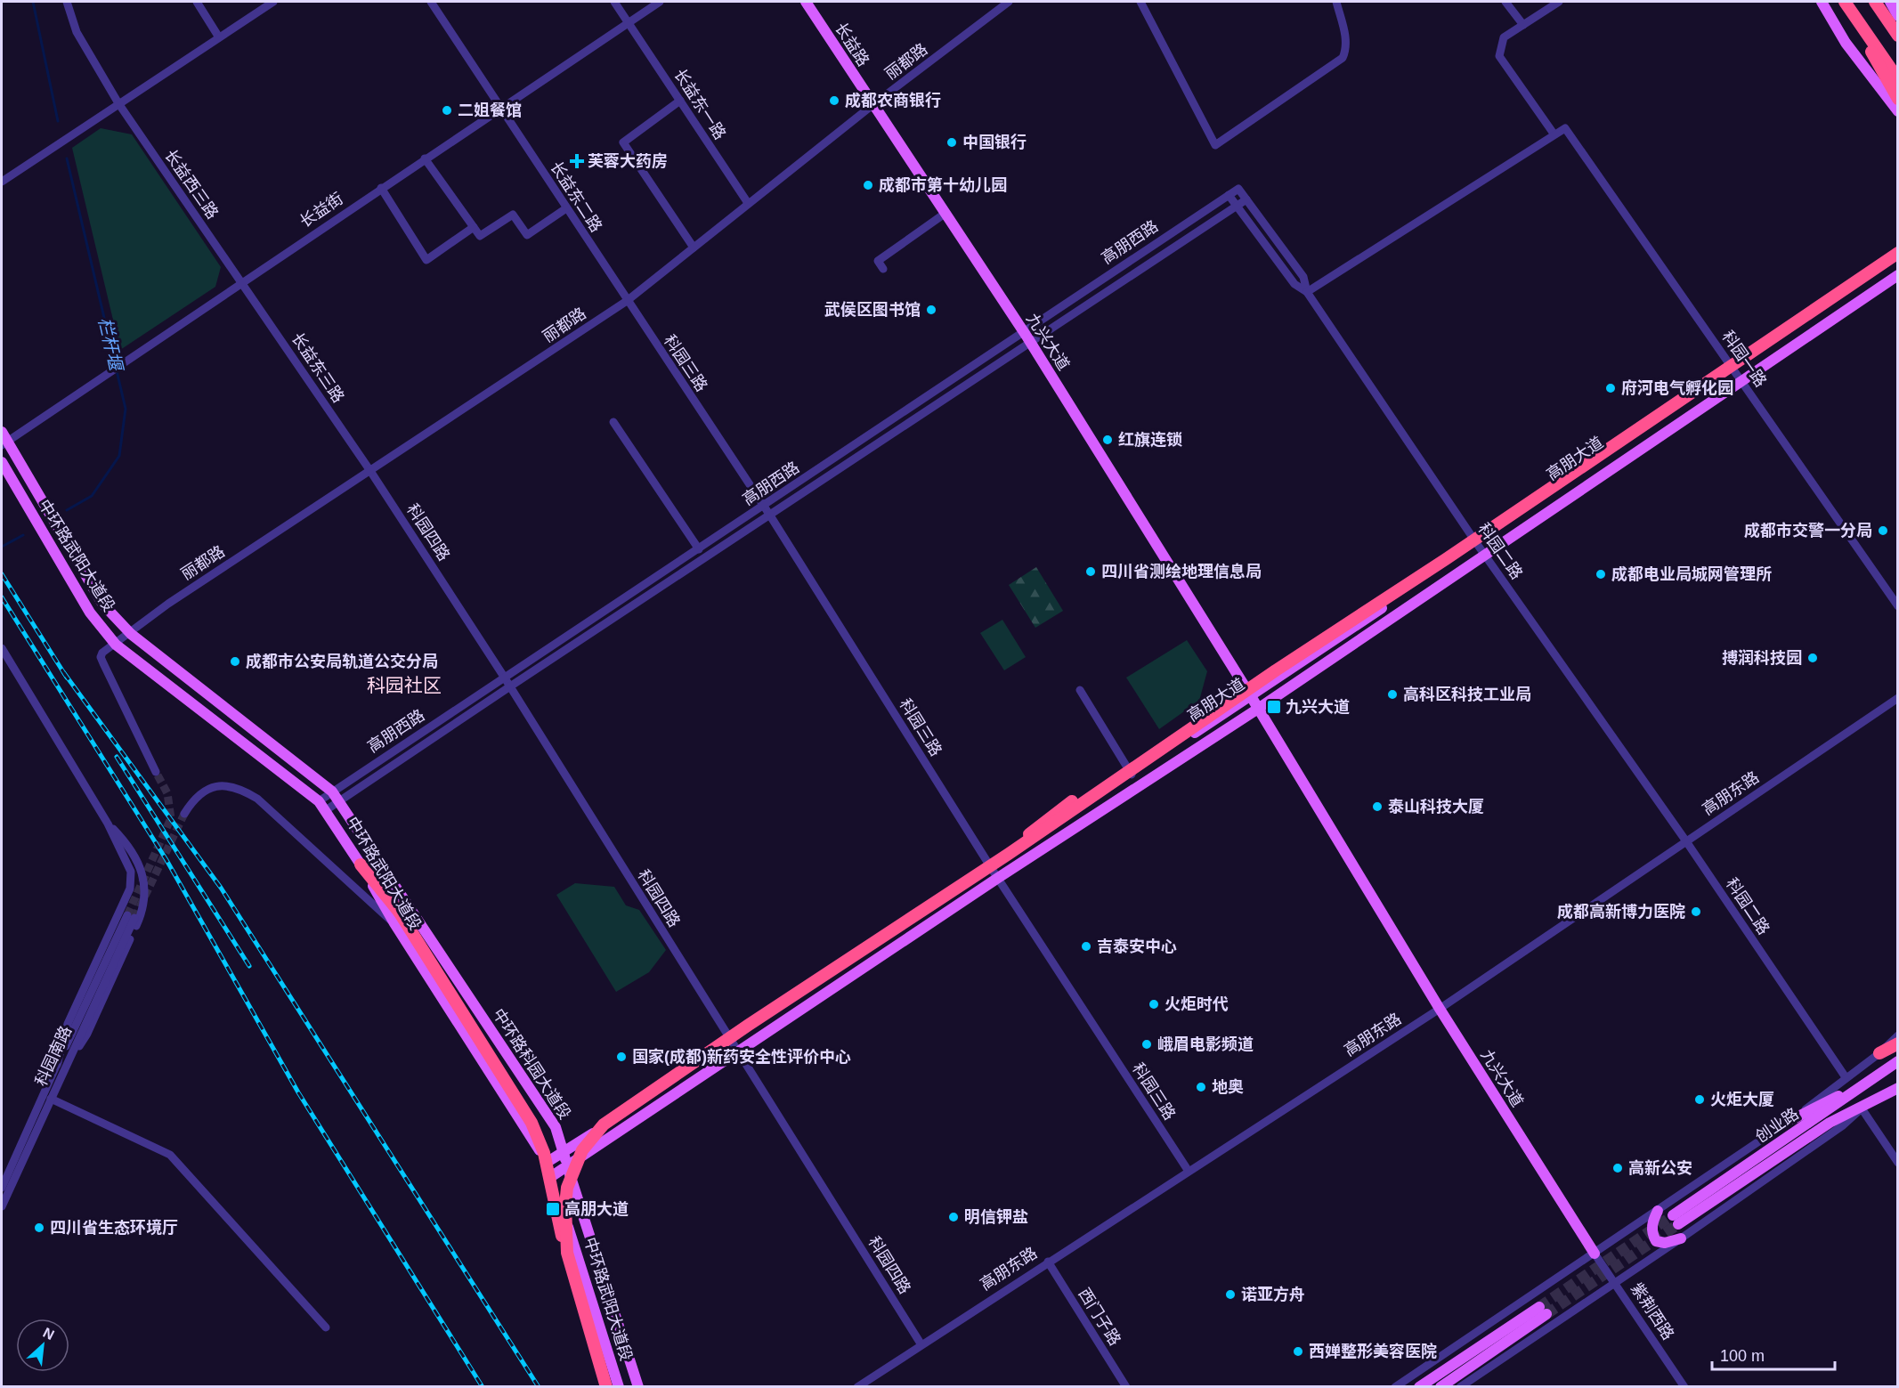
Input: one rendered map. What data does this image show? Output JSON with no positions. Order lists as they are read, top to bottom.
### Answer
{
  "streets": {
    "main road": [
      "长益路",
      "九兴大道",
      "高朋大道",
      "中环路武阳大道段",
      "中环路科园大道段",
      "创业路"
    ],
    "street": [
      "丽都路",
      "长益东一路",
      "长益西三路",
      "长益东二路",
      "长益街",
      "高朋西路",
      "科园一路",
      "科园三路",
      "长益东三路",
      "科园四路",
      "科园二路",
      "高朋东路",
      "科园南路",
      "紫荆西路",
      "西门子路"
    ]
  },
  "crossings": [
    ["长益路", "丽都路"],
    ["长益路", "九兴大道"],
    ["丽都路", "长益东一路"],
    ["丽都路", "长益东二路"],
    ["丽都路", "九兴大道"],
    ["丽都路", "科园三路"],
    ["丽都路", "长益东三路"],
    ["丽都路", "科园四路"],
    ["丽都路", "中环路武阳大道段"],
    ["长益东一路", "长益街"],
    ["长益西三路", "长益街"],
    ["长益西三路", "长益东三路"],
    ["长益东二路", "长益街"],
    ["长益东二路", "科园三路"],
    ["长益街", "长益东三路"],
    ["长益街", "中环路武阳大道段"],
    ["高朋西路", "九兴大道"],
    ["高朋西路", "科园三路"],
    ["高朋西路", "科园四路"],
    ["高朋西路", "中环路武阳大道段"],
    ["高朋西路", "中环路科园大道段"],
    ["九兴大道", "高朋大道"],
    ["九兴大道", "高朋东路"],
    ["九兴大道", "紫荆西路"],
    ["科园一路", "高朋大道"],
    ["科园三路", "高朋大道"],
    ["科园三路", "高朋东路"],
    ["长益东三路", "科园四路"],
    ["高朋大道", "科园四路"],
    ["高朋大道", "科园二路"],
    ["高朋大道", "中环路武阳大道段"],
    ["高朋大道", "中环路科园大道段"],
    ["科园四路", "高朋东路"],
    ["科园二路", "高朋东路"],
    ["中环路武阳大道段", "中环路科园大道段"],
    ["高朋东路", "西门子路"]
  ],
  "districts": ["科园社区"],
  "water": ["栏杆堰"],
  "places": {
    "other": [
      "成都农商银行",
      "二姐餐馆",
      "中国银行",
      "成都市第十幼儿园",
      "武侯区图书馆",
      "府河电气孵化园",
      "红旗连锁",
      "成都市交警一分局",
      "四川省测绘地理信息局",
      "成都电业局城网管理所",
      "搏润科技园",
      "成都市公安局轨道公交分局",
      "高科区科技工业局",
      "泰山科技大厦",
      "成都高新博力医院",
      "吉泰安中心",
      "火炬时代",
      "峨眉电影频道",
      "国家(成都)新药安全性评价中心",
      "地奥",
      "火炬大厦",
      "高新公安",
      "明信钾盐",
      "四川省生态环境厅",
      "诺亚方舟",
      "西婵整形美容医院"
    ],
    "health": ["芙蓉大药房"],
    "transit": ["九兴大道", "高朋大道"]
  },
  "scale_bar": "100 m",
  "north": "top right"
}
